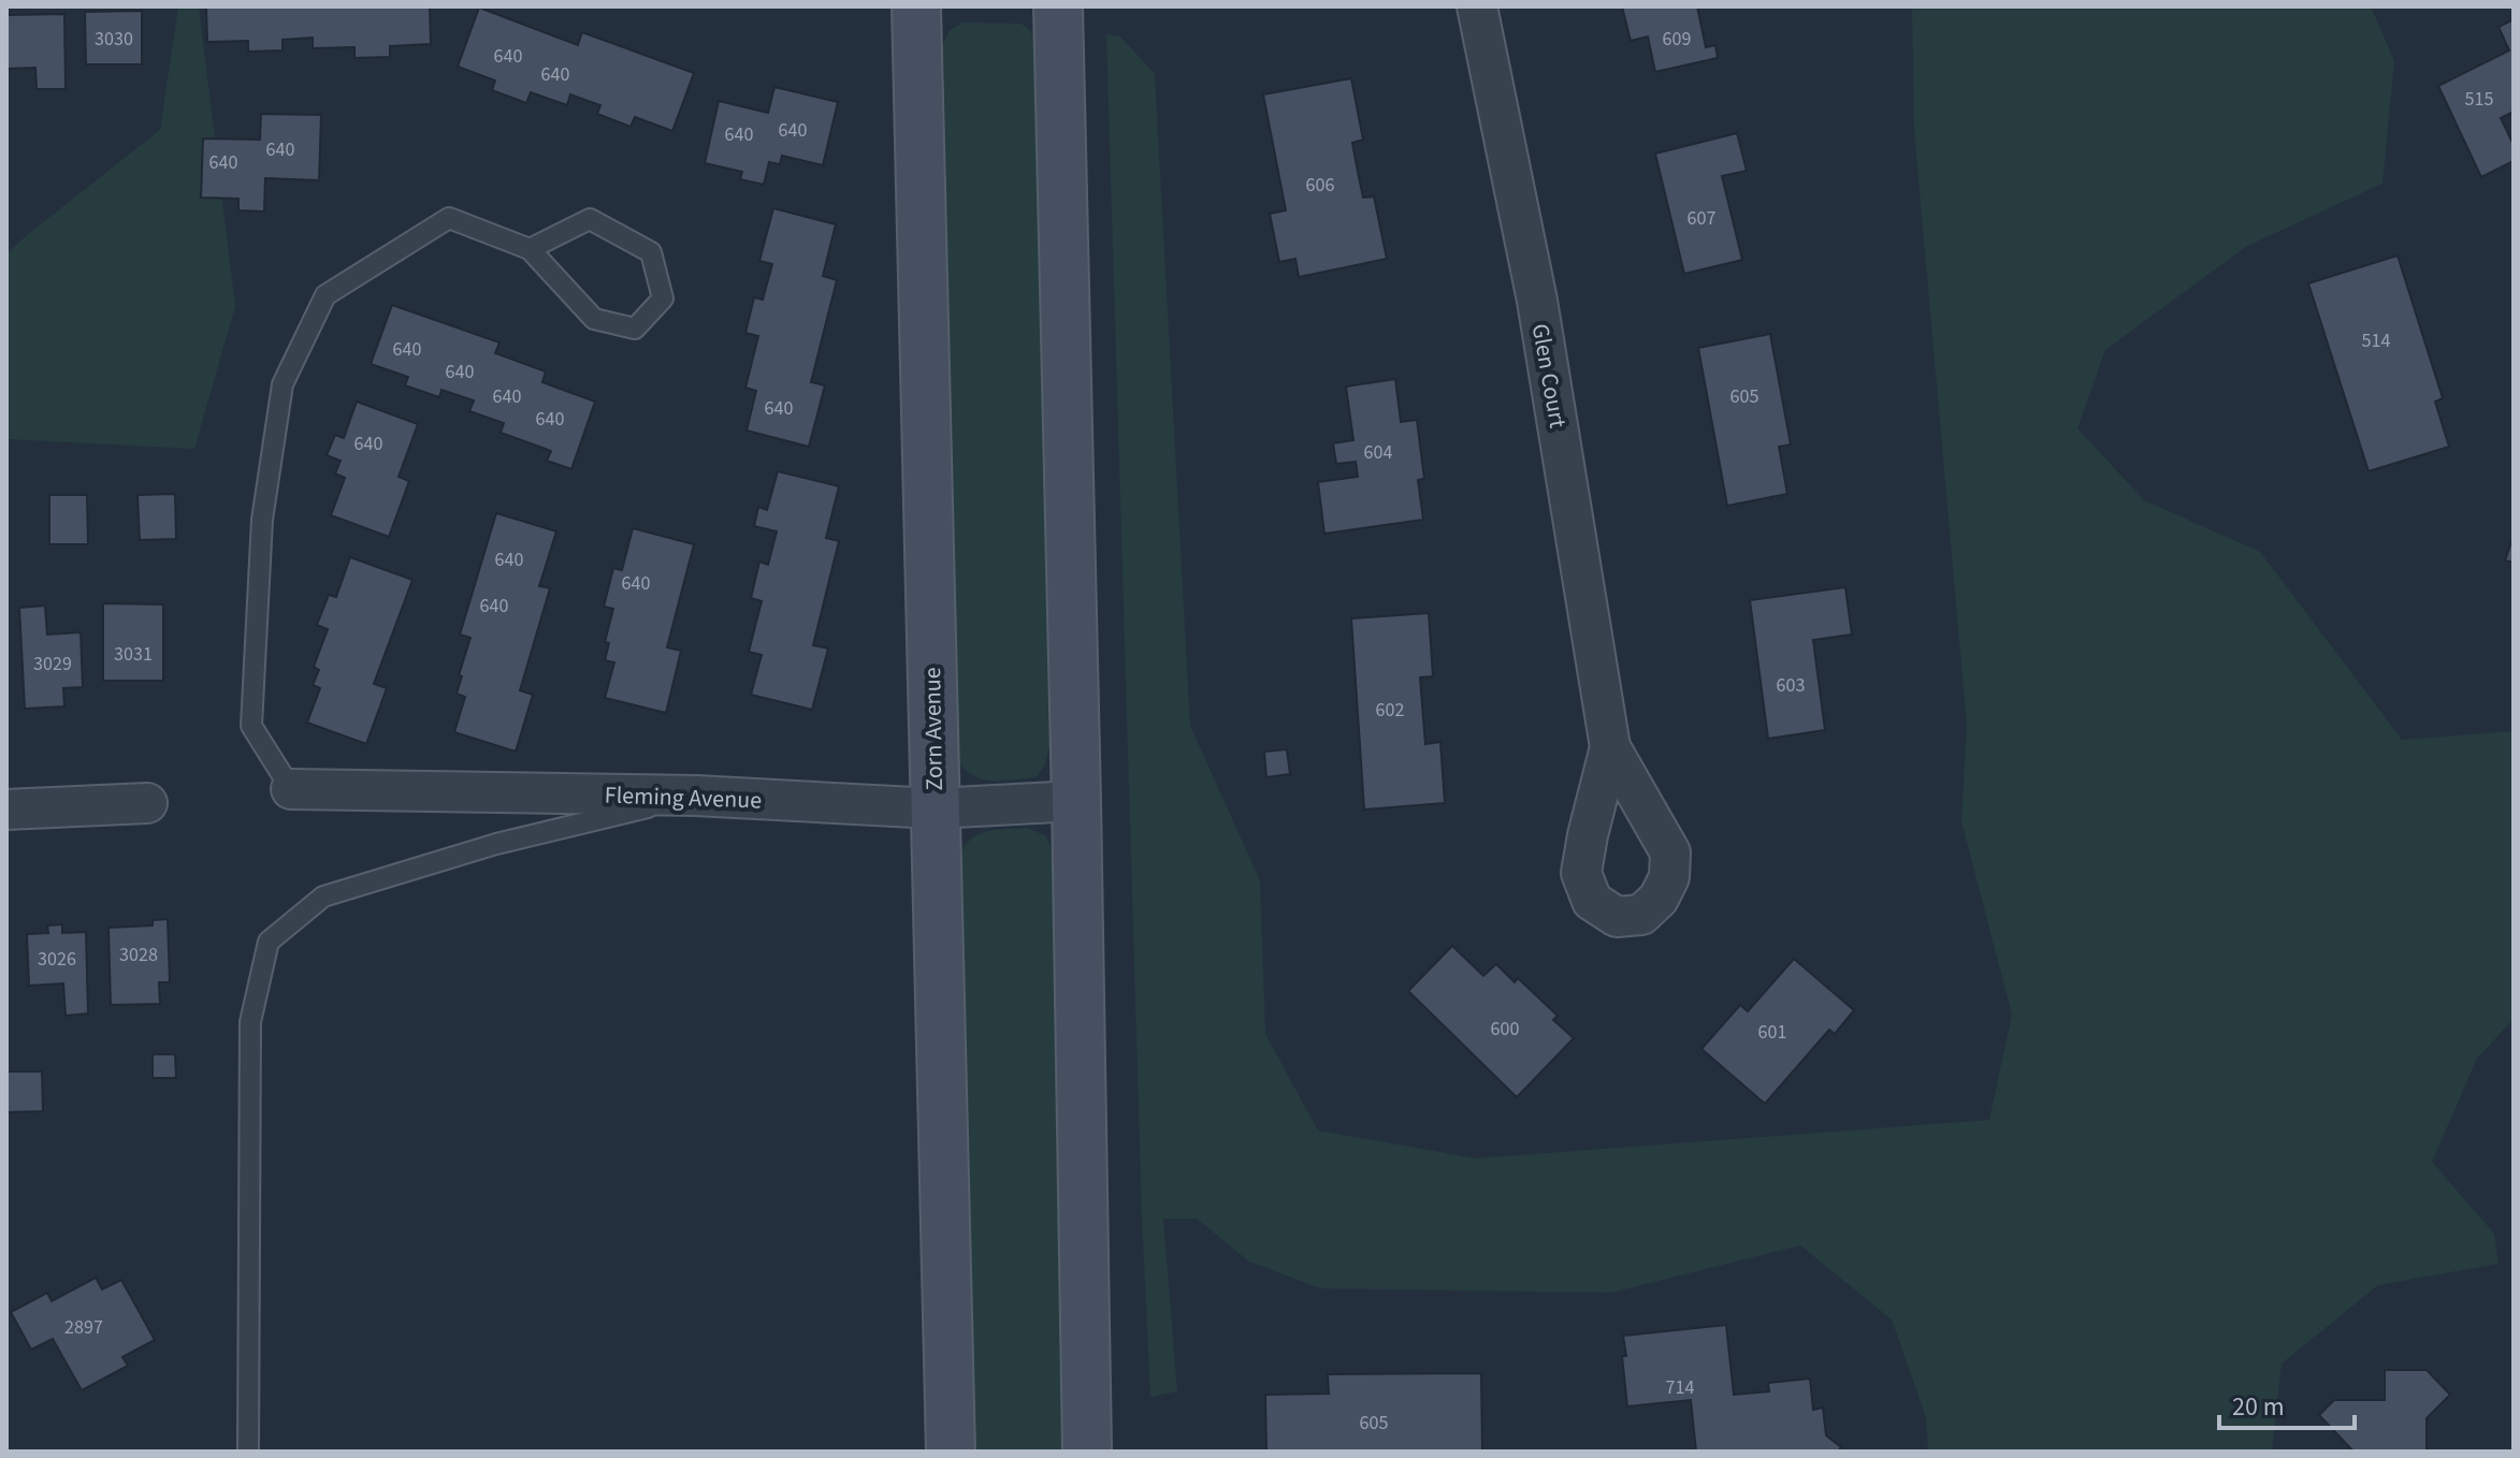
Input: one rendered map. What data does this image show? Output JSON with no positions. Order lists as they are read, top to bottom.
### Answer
{
  "streets": {
    "main road": ["Zorn Avenue"],
    "street": ["Glen Court", "Fleming Avenue"]
  },
  "crossings": [
    ["Zorn Avenue", "Fleming Avenue"]
  ],
  "house_numbers": [
    "3030",
    "609",
    "640",
    "640",
    "515",
    "640",
    "640",
    "640",
    "640",
    "606",
    "607",
    "514",
    "640",
    "640",
    "640",
    "605",
    "640",
    "640",
    "640",
    "604",
    "640",
    "640",
    "640",
    "3031",
    "3029",
    "603",
    "602",
    "3028",
    "3026",
    "600",
    "601",
    "2897",
    "714",
    "605"
  ],
  "scale_bar": "20 m"
}
